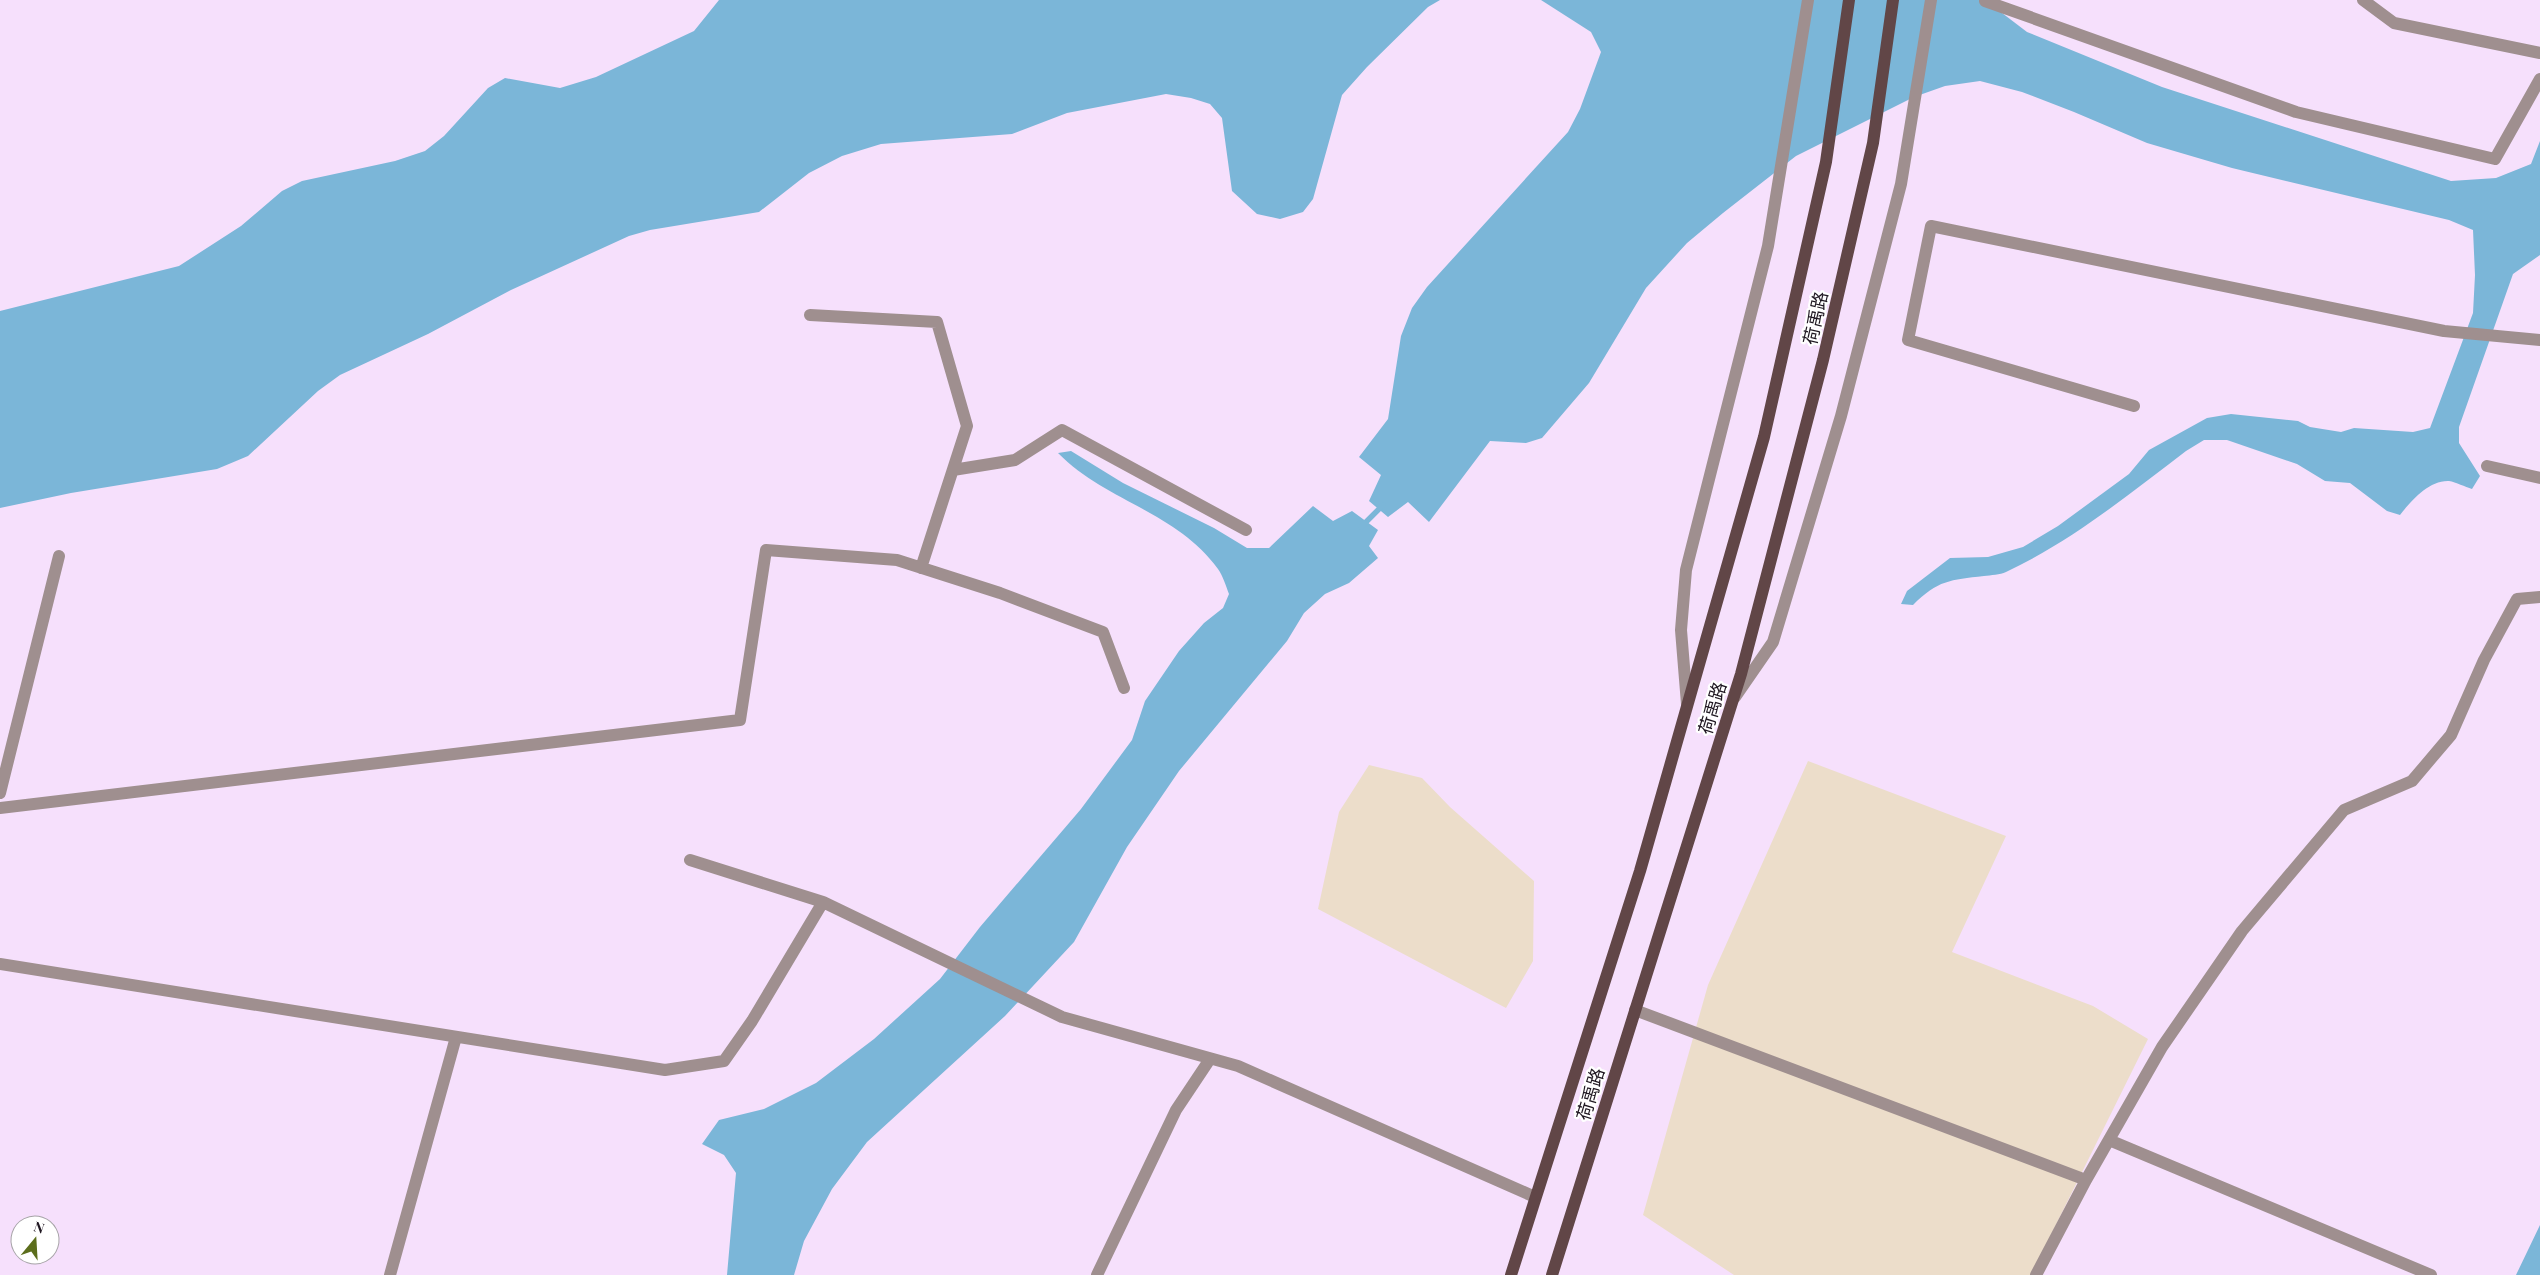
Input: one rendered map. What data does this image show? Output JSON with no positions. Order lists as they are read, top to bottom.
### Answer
{
  "streets": {
    "main road": ["荷禹路"]
  },
  "north": "top"
}
